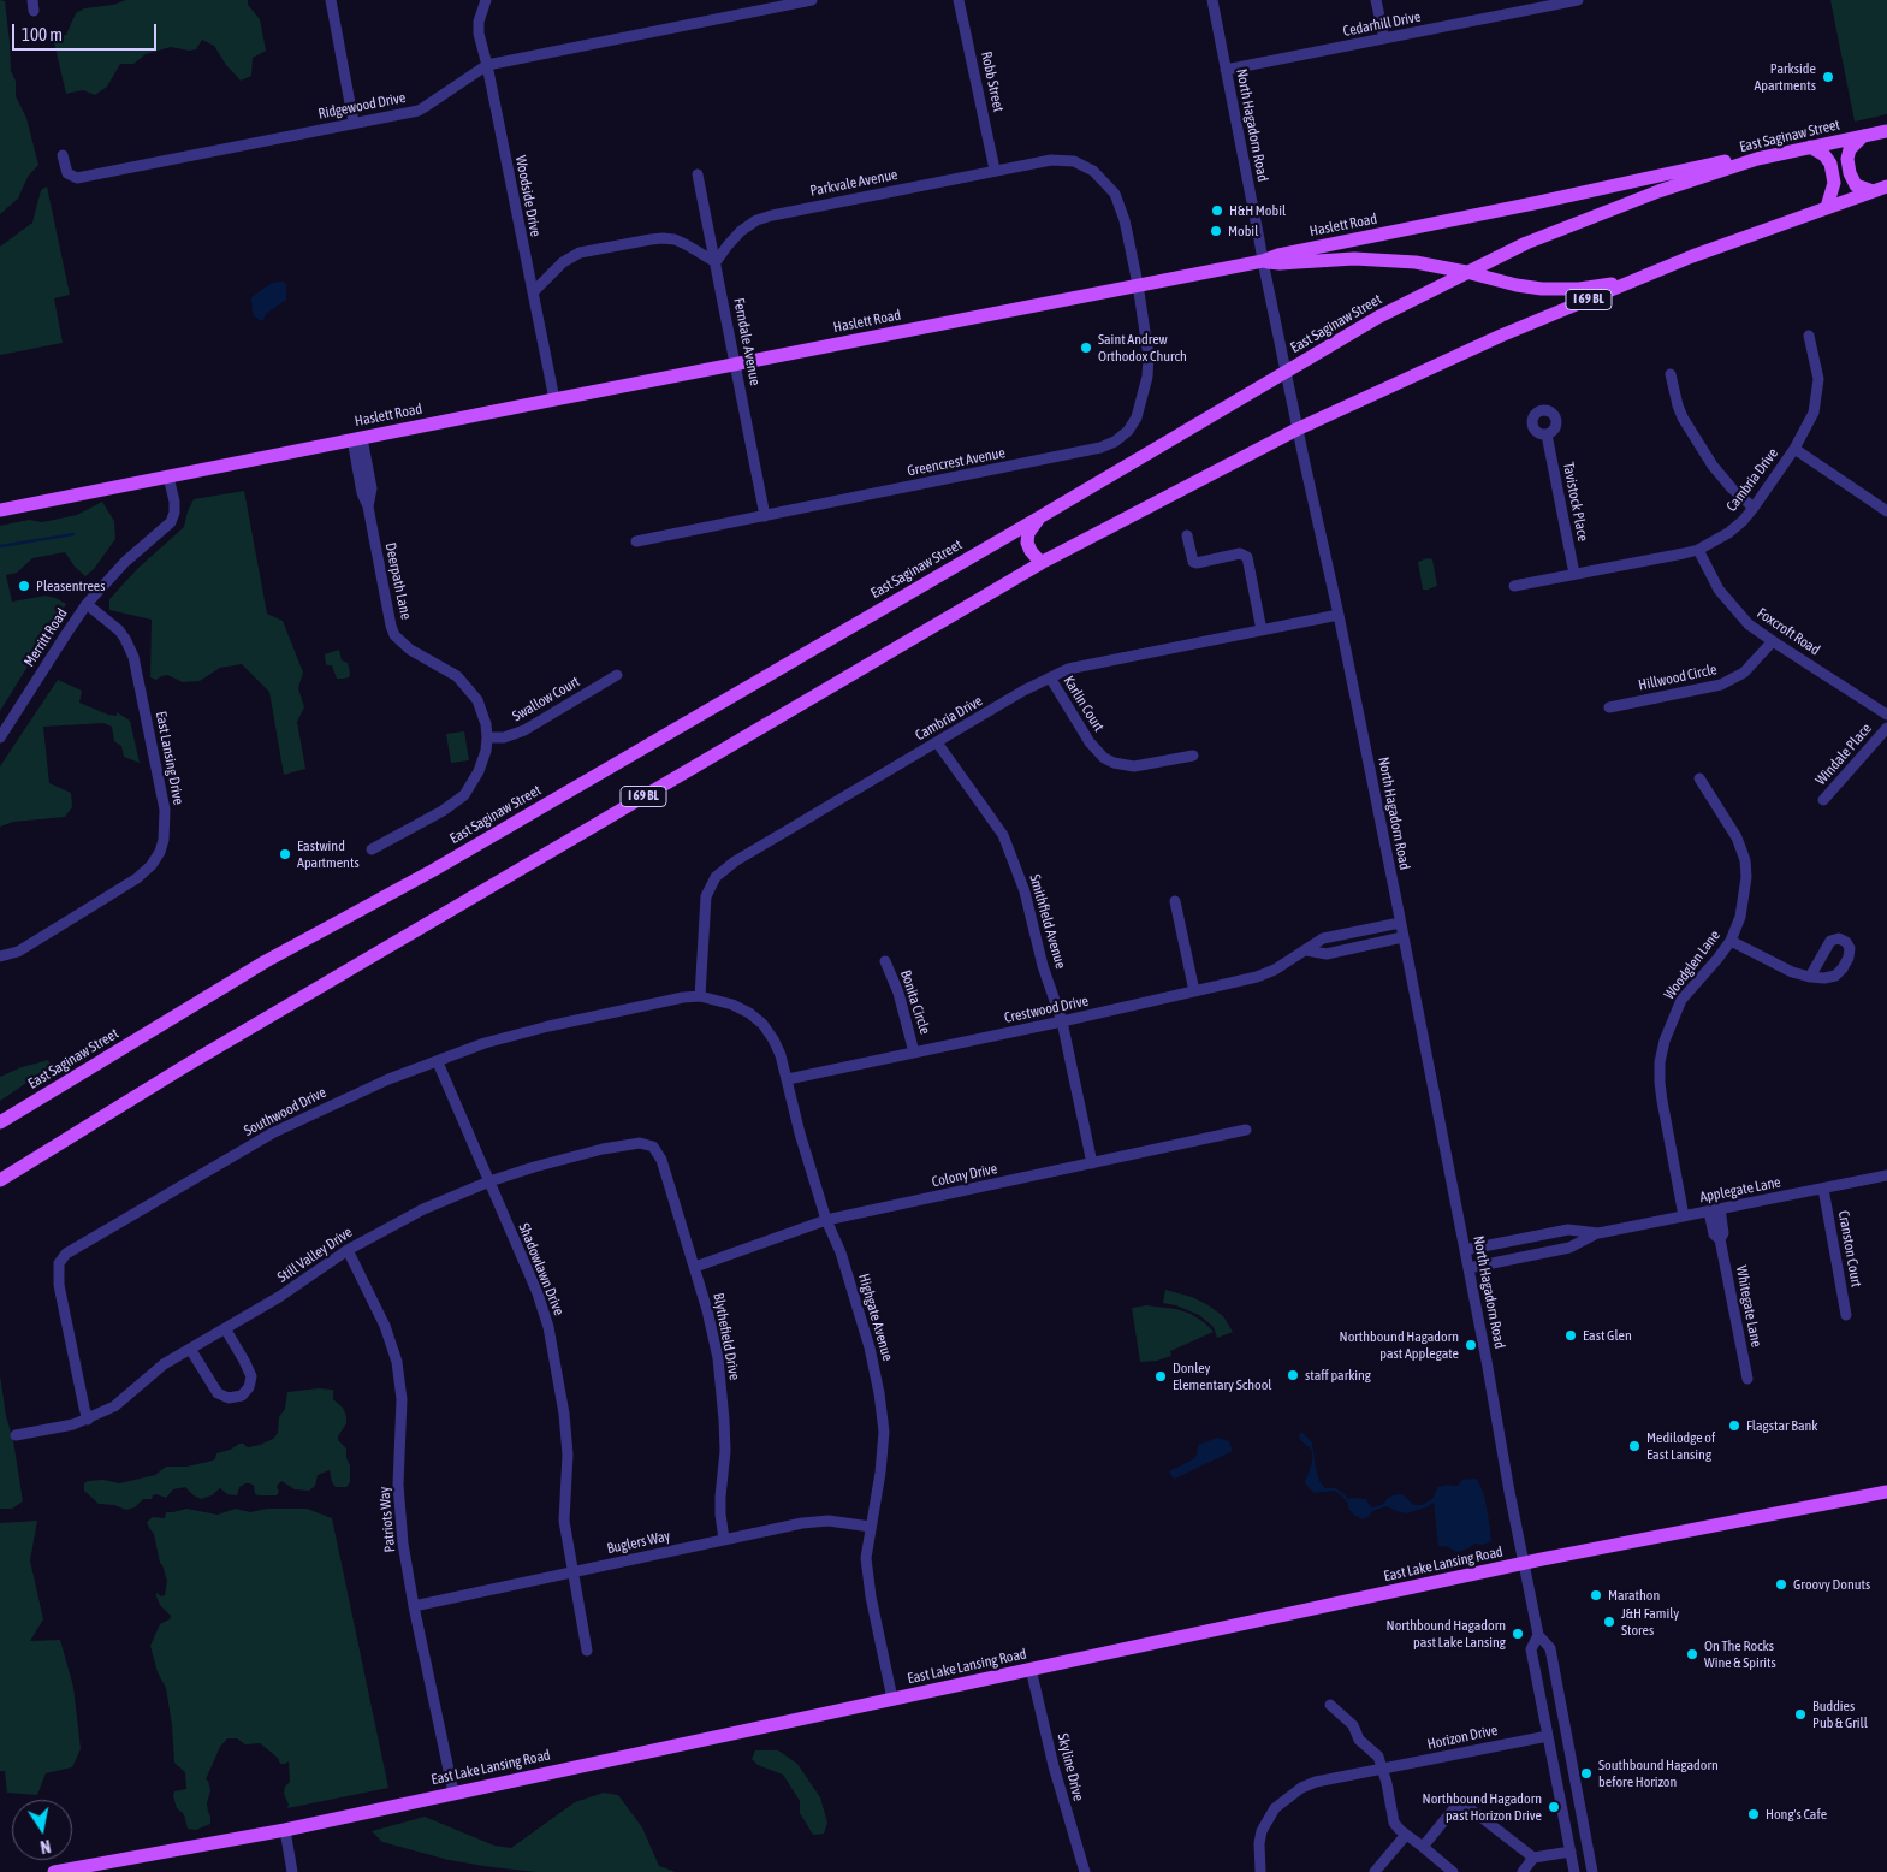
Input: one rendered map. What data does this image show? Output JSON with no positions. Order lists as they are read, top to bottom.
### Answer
{
  "streets": {
    "main road": [
      "East Saginaw Street",
      "Haslett Road",
      "I 69 BL",
      "East Lake Lansing Road"
    ],
    "street": [
      "Cedarhill Drive",
      "Robb Street",
      "Ridgewood Drive",
      "North Hagadorn Road",
      "Parkvale Avenue",
      "Woodside Drive",
      "Ferndale Avenue",
      "Greencrest Avenue",
      "Cambria Drive",
      "Tavistock Place",
      "Deerpath Lane",
      "Foxcroft Road",
      "Merritt Road",
      "Hillwood Circle",
      "Swallow Court",
      "Karlin Court",
      "Windale Place",
      "East Lansing Drive",
      "Smithfield Avenue",
      "Woodglen Lane",
      "Bonita Circle",
      "Crestwood Drive",
      "Southwood Drive",
      "Colony Drive",
      "Applegate Lane",
      "Cranston Court",
      "Still Valley Drive",
      "Shadowlawn Drive",
      "Whitegate Lane",
      "Highgate Avenue",
      "Blythefield Drive",
      "Patriots Way",
      "Buglers Way",
      "Horizon Drive",
      "Skyline Drive"
    ]
  },
  "crossings": [
    ["Cedarhill Drive", "North Hagadorn Road"],
    ["Robb Street", "Parkvale Avenue"],
    ["Ridgewood Drive", "Woodside Drive"],
    ["North Hagadorn Road", "East Saginaw Street"],
    ["North Hagadorn Road", "Haslett Road"],
    ["North Hagadorn Road", "I 69 BL"],
    ["North Hagadorn Road", "Cambria Drive"],
    ["North Hagadorn Road", "Crestwood Drive"],
    ["North Hagadorn Road", "Applegate Lane"],
    ["North Hagadorn Road", "East Lake Lansing Road"],
    ["North Hagadorn Road", "Horizon Drive"],
    ["East Saginaw Street", "Haslett Road"],
    ["Parkvale Avenue", "Haslett Road"],
    ["Parkvale Avenue", "Ferndale Avenue"],
    ["Parkvale Avenue", "Greencrest Avenue"],
    ["Woodside Drive", "Haslett Road"],
    ["Haslett Road", "Ferndale Avenue"],
    ["Haslett Road", "Greencrest Avenue"],
    ["Haslett Road", "Deerpath Lane"],
    ["Haslett Road", "Merritt Road"],
    ["Ferndale Avenue", "Greencrest Avenue"],
    ["Cambria Drive", "Tavistock Place"],
    ["Cambria Drive", "Foxcroft Road"],
    ["Cambria Drive", "Karlin Court"],
    ["Cambria Drive", "Smithfield Avenue"],
    ["Cambria Drive", "Southwood Drive"],
    ["Cambria Drive", "Highgate Avenue"],
    ["Deerpath Lane", "Swallow Court"],
    ["Foxcroft Road", "Hillwood Circle"],
    ["Merritt Road", "East Lansing Drive"],
    ["Smithfield Avenue", "Crestwood Drive"],
    ["Smithfield Avenue", "Colony Drive"],
    ["Woodglen Lane", "Applegate Lane"],
    ["Bonita Circle", "Crestwood Drive"],
    ["Crestwood Drive", "Highgate Avenue"],
    ["Southwood Drive", "Still Valley Drive"],
    ["Southwood Drive", "Shadowlawn Drive"],
    ["Southwood Drive", "Highgate Avenue"],
    ["Colony Drive", "Highgate Avenue"],
    ["Colony Drive", "Blythefield Drive"],
    ["Applegate Lane", "Cranston Court"],
    ["Applegate Lane", "Whitegate Lane"],
    ["Still Valley Drive", "Shadowlawn Drive"],
    ["Still Valley Drive", "Blythefield Drive"],
    ["Still Valley Drive", "Patriots Way"],
    ["Shadowlawn Drive", "Buglers Way"],
    ["Highgate Avenue", "Buglers Way"],
    ["Highgate Avenue", "East Lake Lansing Road"],
    ["Blythefield Drive", "Buglers Way"],
    ["Patriots Way", "Buglers Way"],
    ["Patriots Way", "East Lake Lansing Road"],
    ["East Lake Lansing Road", "Skyline Drive"]
  ],
  "places": [
    "Parkside Apartments",
    "H&H Mobil",
    "Mobil",
    "Saint Andrew Orthodox Church",
    "Pleasentrees",
    "Eastwind Apartments",
    "East Glen",
    "Northbound Hagadorn past Applegate",
    "staff parking",
    "Donley Elementary School",
    "Flagstar Bank",
    "Medilodge of East Lansing",
    "Groovy Donuts",
    "Marathon",
    "J&H Family Stores",
    "Northbound Hagadorn past Lake Lansing",
    "On The Rocks Wine & Spirits",
    "Buddies Pub & Grill",
    "Southbound Hagadorn before Horizon",
    "Northbound Hagadorn past Horizon Drive",
    "Hong's Cafe"
  ],
  "scale_bar": "100 m",
  "north": "bottom"
}
